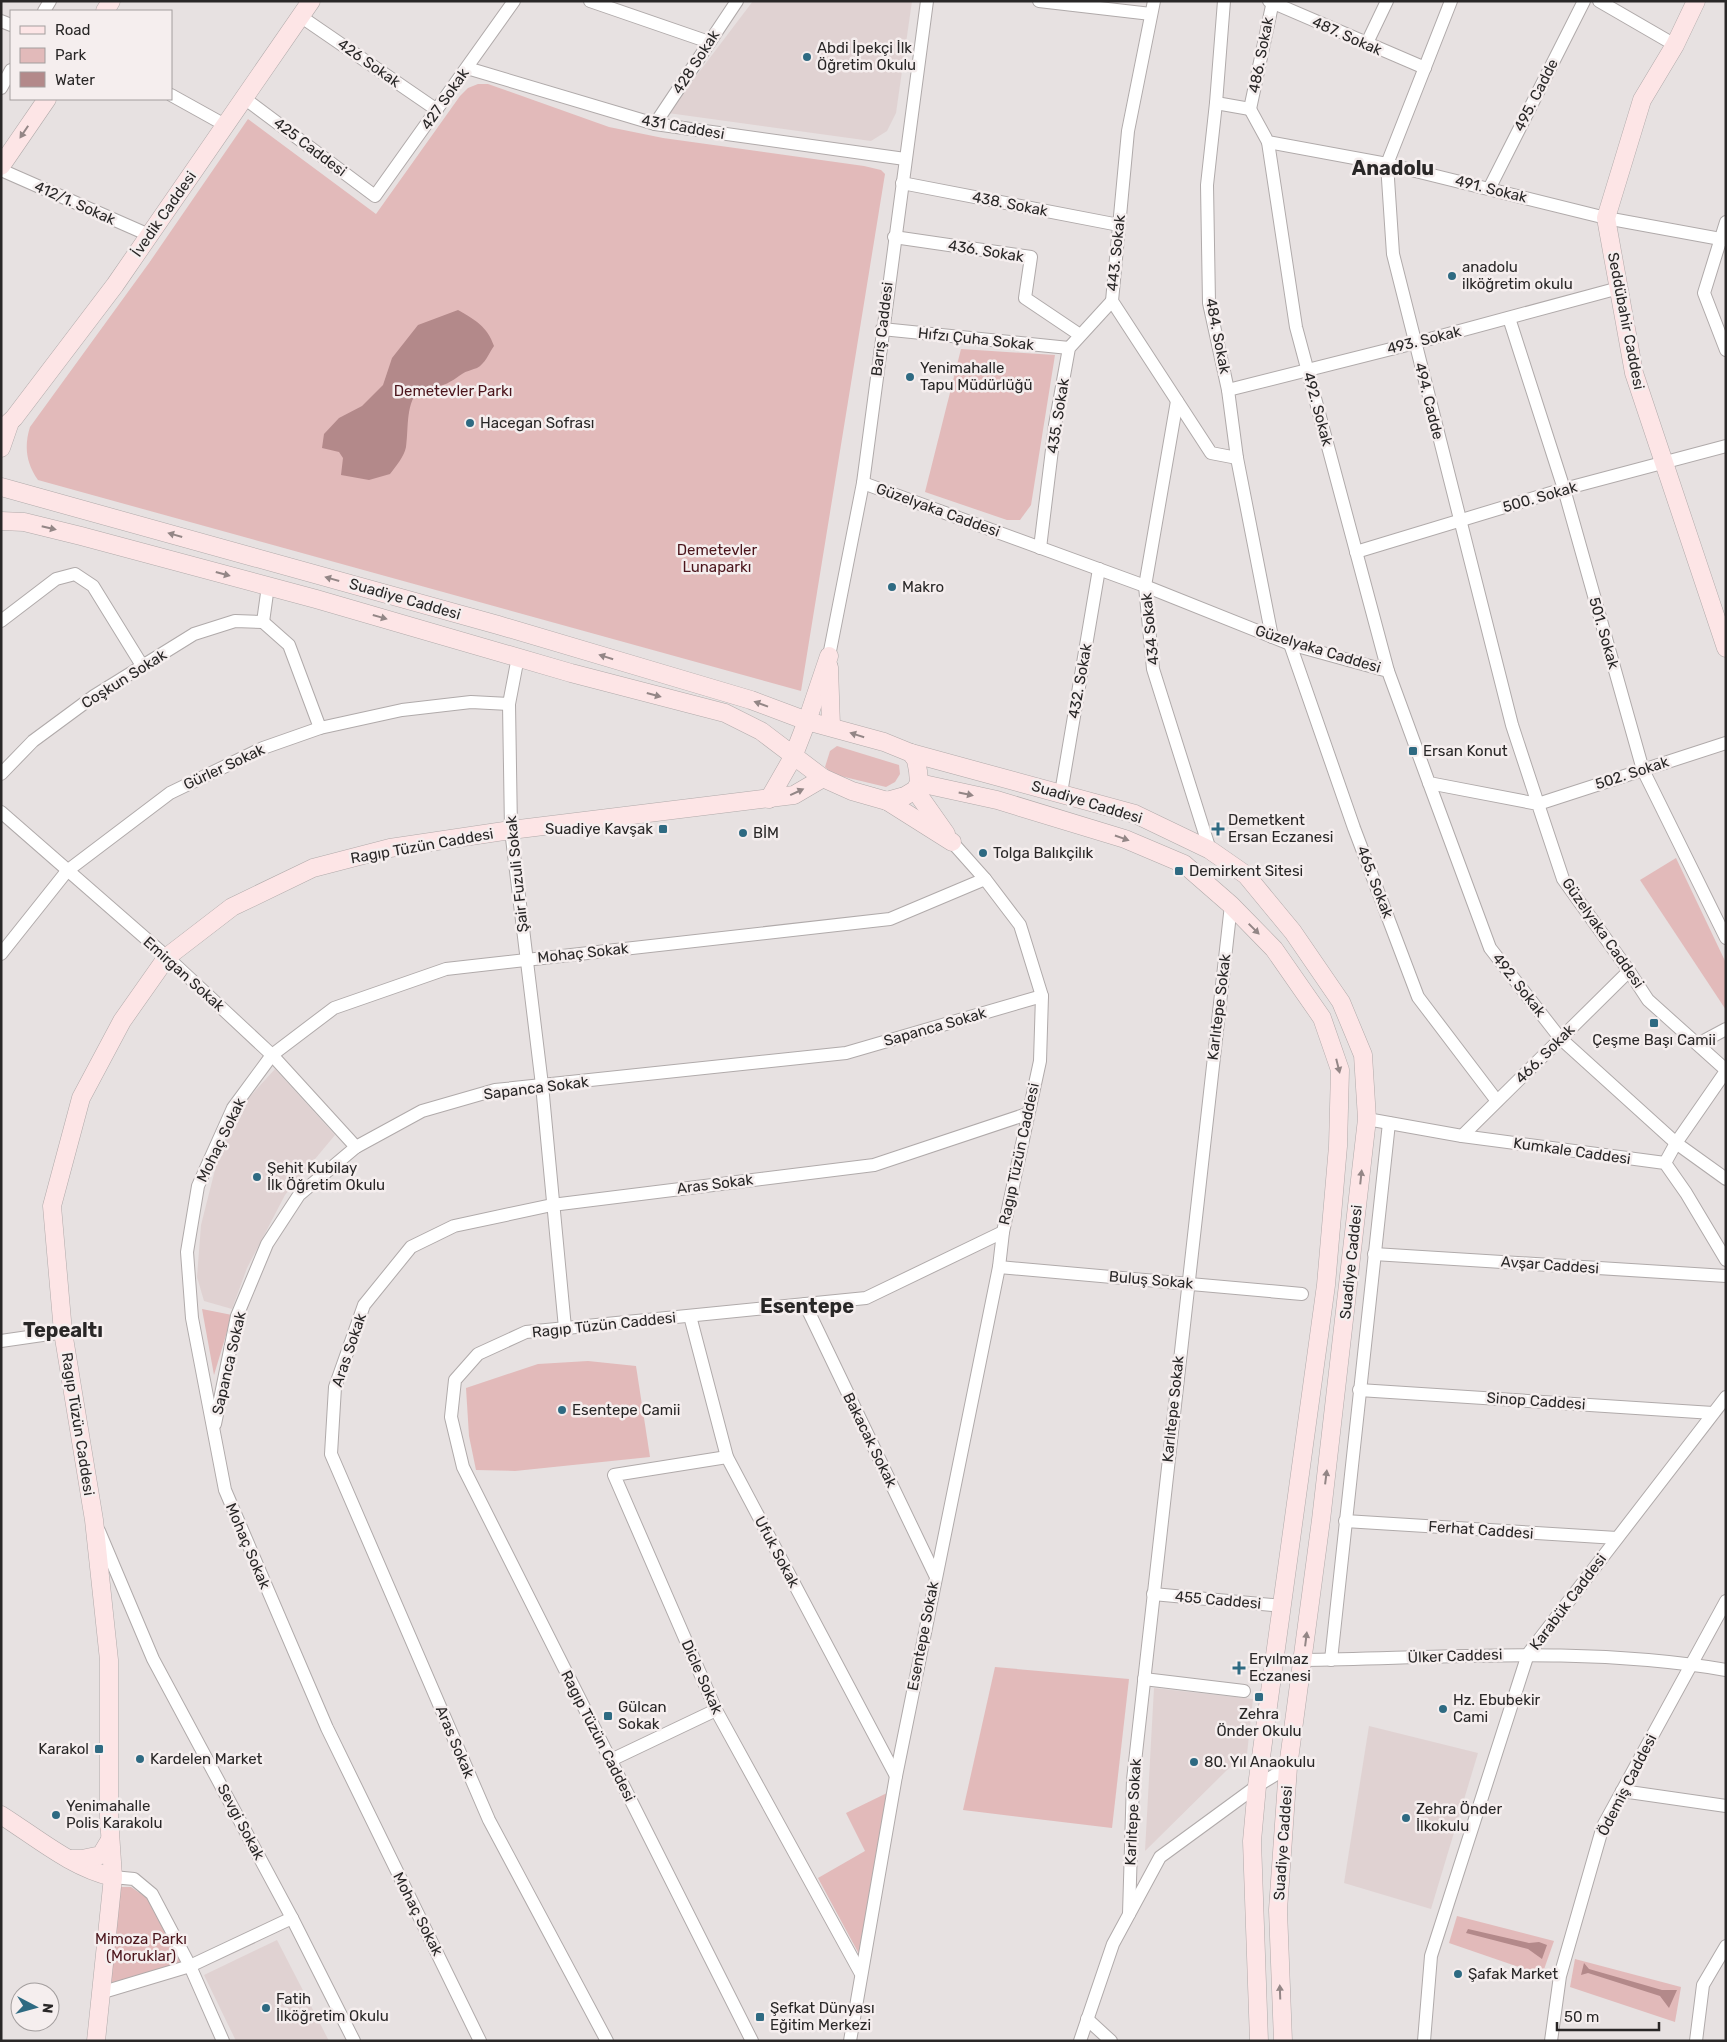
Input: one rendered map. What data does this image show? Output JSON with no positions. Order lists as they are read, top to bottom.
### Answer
{
  "streets": {
    "main road": [
      "İvedik Caddesi",
      "Seddübahir Caddesi",
      "Barış Caddesi",
      "Suadiye Caddesi",
      "Ragıp Tüzün Caddesi"
    ],
    "street": [
      "487. Sokak",
      "486. Sokak",
      "428 Sokak",
      "426 Sokak",
      "495. Cadde",
      "427 Sokak",
      "431 Caddesi",
      "425 Caddesi",
      "491. Sokak",
      "412/1. Sokak",
      "438. Sokak",
      "436. Sokak",
      "443. Sokak",
      "484. Sokak",
      "Hıfzı Çuha Sokak",
      "493. Sokak",
      "494. Cadde",
      "492. Sokak",
      "435. Sokak",
      "500. Sokak",
      "Güzelyaka Caddesi",
      "434 Sokak",
      "501. Sokak",
      "Coşkun Sokak",
      "432. Sokak",
      "Gürler Sokak",
      "502. Sokak",
      "Şair Fuzuli Sokak",
      "465. Sokak",
      "Mohaç Sokak",
      "Emirgan Sokak",
      "Karlıtepe Sokak",
      "Sapanca Sokak",
      "466. Sokak",
      "Kumkale Caddesi",
      "Aras Sokak",
      "Avşar Caddesi",
      "Buluş Sokak",
      "Sinop Caddesi",
      "Bakacak Sokak",
      "Ferhat Caddesi",
      "Ufuk Sokak",
      "455 Caddesi",
      "Karabük Caddesi",
      "Esentepe Sokak",
      "Ülker Caddesi",
      "Dicle Sokak",
      "Ödemiş Caddesi",
      "Sevgi Sokak"
    ]
  },
  "crossings": [
    ["487. Sokak", "486. Sokak"],
    ["487. Sokak", "494. Cadde"],
    ["428 Sokak", "431 Caddesi"],
    ["426 Sokak", "427 Sokak"],
    ["426 Sokak", "İvedik Caddesi"],
    ["495. Cadde", "491. Sokak"],
    ["427 Sokak", "431 Caddesi"],
    ["427 Sokak", "425 Caddesi"],
    ["431 Caddesi", "Barış Caddesi"],
    ["425 Caddesi", "İvedik Caddesi"],
    ["491. Sokak", "Seddübahir Caddesi"],
    ["491. Sokak", "494. Cadde"],
    ["491. Sokak", "492. Sokak"],
    ["412/1. Sokak", "İvedik Caddesi"],
    ["438. Sokak", "443. Sokak"],
    ["438. Sokak", "Barış Caddesi"],
    ["436. Sokak", "Barış Caddesi"],
    ["436. Sokak", "435. Sokak"],
    ["443. Sokak", "484. Sokak"],
    ["443. Sokak", "435. Sokak"],
    ["443. Sokak", "434 Sokak"],
    ["Seddübahir Caddesi", "493. Sokak"],
    ["Seddübahir Caddesi", "500. Sokak"],
    ["Barış Caddesi", "Hıfzı Çuha Sokak"],
    ["Barış Caddesi", "Güzelyaka Caddesi"],
    ["Barış Caddesi", "Suadiye Caddesi"],
    ["484. Sokak", "493. Sokak"],
    ["484. Sokak", "Güzelyaka Caddesi"],
    ["Hıfzı Çuha Sokak", "435. Sokak"],
    ["493. Sokak", "494. Cadde"],
    ["493. Sokak", "492. Sokak"],
    ["493. Sokak", "501. Sokak"],
    ["494. Cadde", "500. Sokak"],
    ["494. Cadde", "Güzelyaka Caddesi"],
    ["494. Cadde", "502. Sokak"],
    ["492. Sokak", "500. Sokak"],
    ["492. Sokak", "Güzelyaka Caddesi"],
    ["492. Sokak", "466. Sokak"],
    ["435. Sokak", "Güzelyaka Caddesi"],
    ["500. Sokak", "501. Sokak"],
    ["Güzelyaka Caddesi", "434 Sokak"],
    ["Güzelyaka Caddesi", "432. Sokak"],
    ["Güzelyaka Caddesi", "502. Sokak"],
    ["Güzelyaka Caddesi", "465. Sokak"],
    ["Güzelyaka Caddesi", "466. Sokak"],
    ["Suadiye Caddesi", "434 Sokak"],
    ["Suadiye Caddesi", "432. Sokak"],
    ["Suadiye Caddesi", "Ragıp Tüzün Caddesi"],
    ["Suadiye Caddesi", "Şair Fuzuli Sokak"],
    ["Suadiye Caddesi", "Karlıtepe Sokak"],
    ["Suadiye Caddesi", "Kumkale Caddesi"],
    ["Suadiye Caddesi", "455 Caddesi"],
    ["Suadiye Caddesi", "Ülker Caddesi"],
    ["501. Sokak", "502. Sokak"],
    ["Gürler Sokak", "Şair Fuzuli Sokak"],
    ["Gürler Sokak", "Emirgan Sokak"],
    ["Ragıp Tüzün Caddesi", "Şair Fuzuli Sokak"],
    ["Ragıp Tüzün Caddesi", "Mohaç Sokak"],
    ["Ragıp Tüzün Caddesi", "Emirgan Sokak"],
    ["Ragıp Tüzün Caddesi", "Sapanca Sokak"],
    ["Ragıp Tüzün Caddesi", "Aras Sokak"],
    ["Ragıp Tüzün Caddesi", "Bakacak Sokak"],
    ["Ragıp Tüzün Caddesi", "Ufuk Sokak"],
    ["Ragıp Tüzün Caddesi", "Esentepe Sokak"],
    ["Ragıp Tüzün Caddesi", "Sevgi Sokak"],
    ["Şair Fuzuli Sokak", "Mohaç Sokak"],
    ["Şair Fuzuli Sokak", "Sapanca Sokak"],
    ["Şair Fuzuli Sokak", "Aras Sokak"],
    ["465. Sokak", "466. Sokak"],
    ["Mohaç Sokak", "Emirgan Sokak"],
    ["Mohaç Sokak", "Sapanca Sokak"],
    ["Emirgan Sokak", "Sapanca Sokak"],
    ["Karlıtepe Sokak", "Buluş Sokak"],
    ["Karlıtepe Sokak", "455 Caddesi"],
    ["466. Sokak", "Kumkale Caddesi"],
    ["Buluş Sokak", "Esentepe Sokak"],
    ["Sinop Caddesi", "Karabük Caddesi"],
    ["Bakacak Sokak", "Esentepe Sokak"],
    ["Ferhat Caddesi", "Karabük Caddesi"],
    ["Ufuk Sokak", "Esentepe Sokak"],
    ["Ufuk Sokak", "Dicle Sokak"],
    ["Karabük Caddesi", "Ülker Caddesi"],
    ["Esentepe Sokak", "Dicle Sokak"],
    ["Ülker Caddesi", "Ödemiş Caddesi"]
  ],
  "districts": ["Anadolu", "Esentepe", "Tepealtı"],
  "parks": ["Demetevler Parkı", "Demetevler Lunaparkı", "Mimoza Parkı (Moruklar)"],
  "places": {
    "other": [
      "Abdi İpekçi İlk Öğretim Okulu",
      "anadolu ilköğretim okulu",
      "Yenimahalle Tapu Müdürlüğü",
      "Hacegan Sofrası",
      "Makro",
      "BİM",
      "Tolga Balıkçilık",
      "Şehit Kubilay İlk Öğretim Okulu",
      "Esentepe Camii",
      "Hz. Ebubekir Cami",
      "Kardelen Market",
      "80. Yıl Anaokulu",
      "Yenimahalle Polis Karakolu",
      "Zehra Önder İlkokulu",
      "Şafak Market",
      "Fatih İlköğretim Okulu"
    ],
    "transit": [
      "Ersan Konut",
      "Suadiye Kavşak",
      "Demirkent Sitesi",
      "Çeşme Başı Camii",
      "Zehra Önder Okulu",
      "Gülcan Sokak",
      "Karakol",
      "Şefkat Dünyası Eğitim Merkezi"
    ],
    "health": ["Demetkent Ersan Eczanesi", "Eryılmaz Eczanesi"]
  },
  "legend": ["Road", "Park", "Water"],
  "scale_bar": "50 m",
  "north": "right"
}
